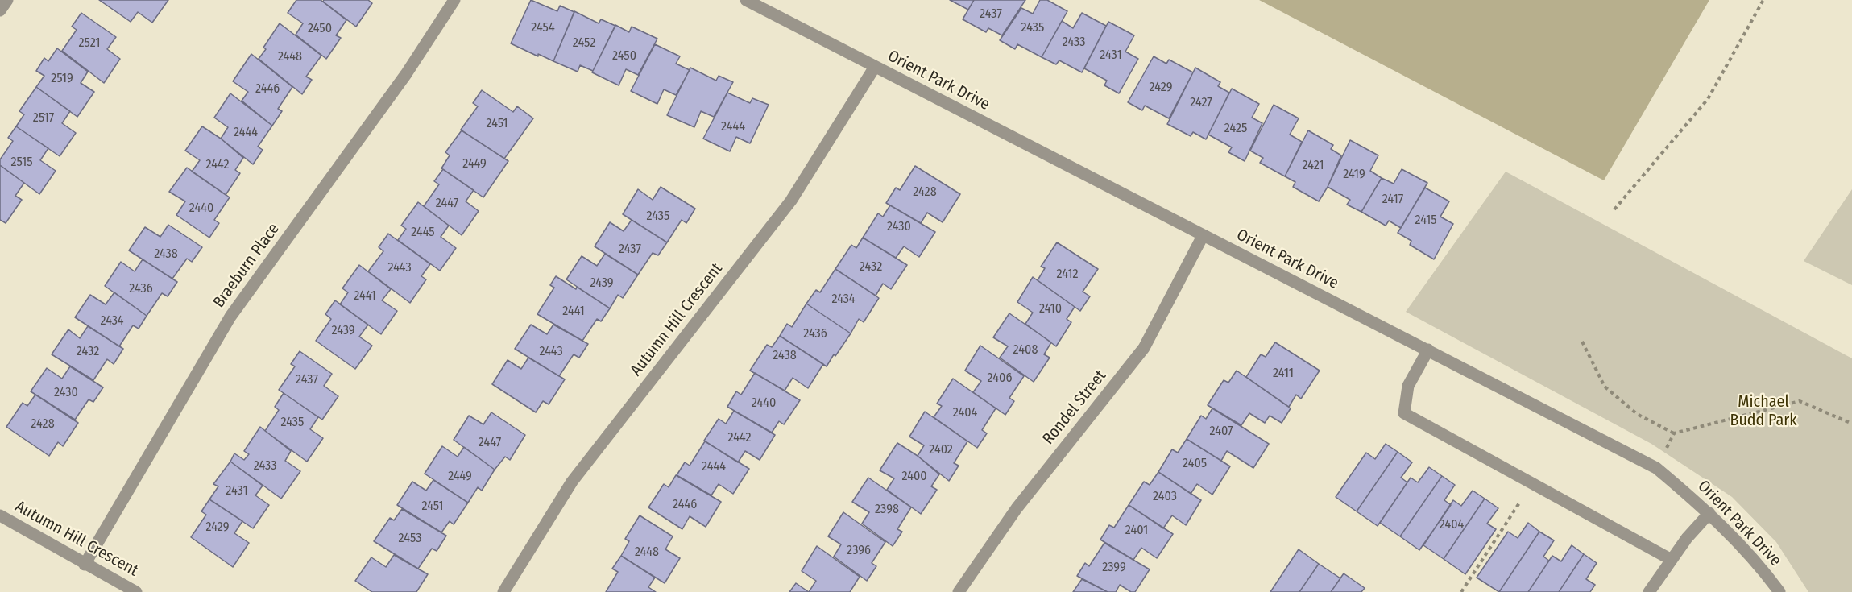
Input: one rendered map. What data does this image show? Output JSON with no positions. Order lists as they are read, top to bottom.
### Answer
{
  "streets": {
    "street": [
      "Orient Park Drive",
      "Braeburn Place",
      "Autumn Hill Crescent",
      "Rondel Street"
    ]
  },
  "crossings": [
    ["Orient Park Drive", "Autumn Hill Crescent"],
    ["Orient Park Drive", "Rondel Street"],
    ["Braeburn Place", "Autumn Hill Crescent"]
  ],
  "parks": ["Michael Budd Park"],
  "house_numbers": [
    "2437",
    "2454",
    "2435",
    "2450",
    "2433",
    "2521",
    "2452",
    "2431",
    "2450",
    "2448",
    "2519",
    "2429",
    "2446",
    "2427",
    "2517",
    "2451",
    "2444",
    "2425",
    "2444",
    "2515",
    "2449",
    "2442",
    "2421",
    "2419",
    "2428",
    "2417",
    "2447",
    "2440",
    "2435",
    "2415",
    "2430",
    "2445",
    "2437",
    "2438",
    "2432",
    "2443",
    "2412",
    "2439",
    "2436",
    "2441",
    "2434",
    "2410",
    "2441",
    "2434",
    "2439",
    "2436",
    "2408",
    "2432",
    "2443",
    "2438",
    "2411",
    "2406",
    "2437",
    "2430",
    "2440",
    "2404",
    "2435",
    "2428",
    "2407",
    "2442",
    "2447",
    "2402",
    "2405",
    "2433",
    "2444",
    "2449",
    "2400",
    "2431",
    "2403",
    "2446",
    "2451",
    "2398",
    "2404",
    "2429",
    "2401",
    "2453",
    "2396",
    "2448",
    "2399"
  ]
}
